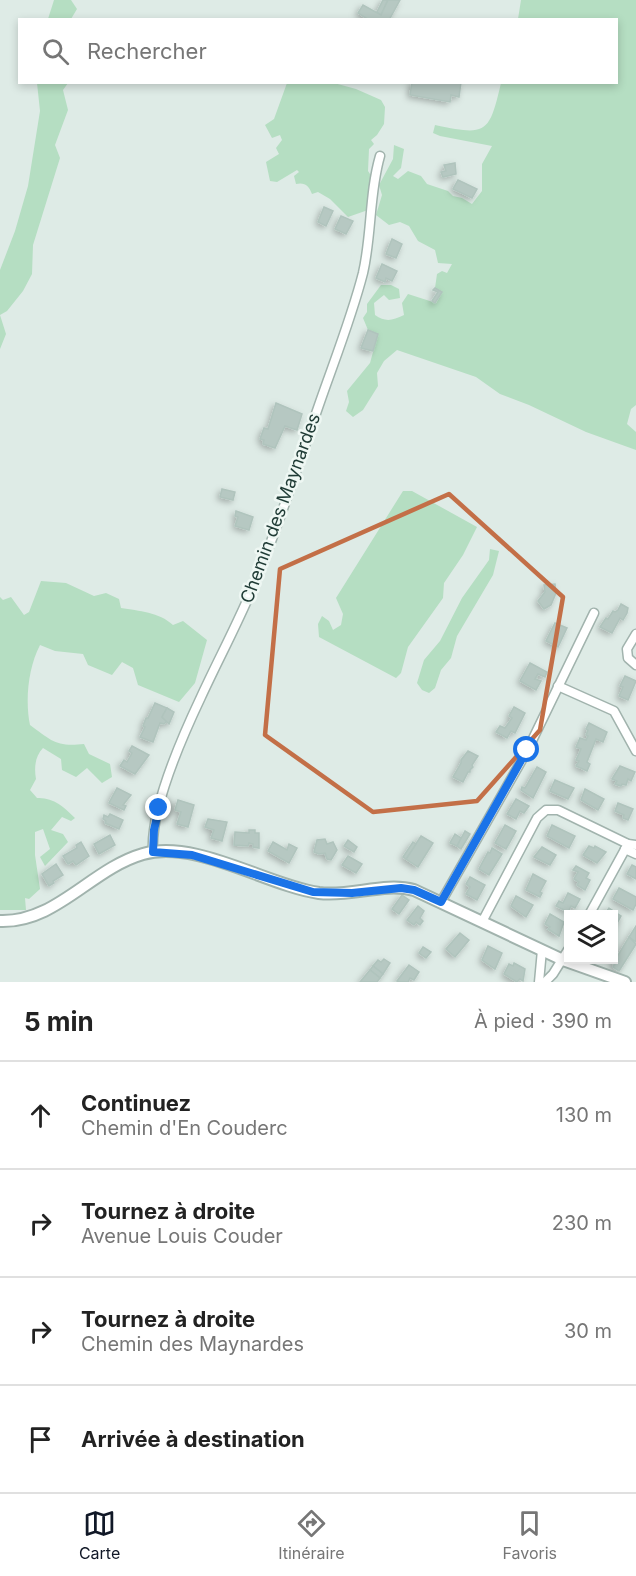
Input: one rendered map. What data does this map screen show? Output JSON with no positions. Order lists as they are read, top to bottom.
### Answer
{
  "streets": {
    "street": ["Chemin des Maynardes"]
  },
  "page": {
    "search": "Rechercher",
    "heading": ["5 min", "À pied · 390 m"],
    "list": [
      ["Continuez", "Chemin d'En Couderc", "130 m"],
      ["Tournez à droite", "Avenue Louis Couder", "230 m"],
      ["Tournez à droite", "Chemin des Maynardes", "30 m"],
      "Arrivée à destination"
    ],
    "nav": ["Carte", "Itinéraire", "Favoris"]
  }
}
